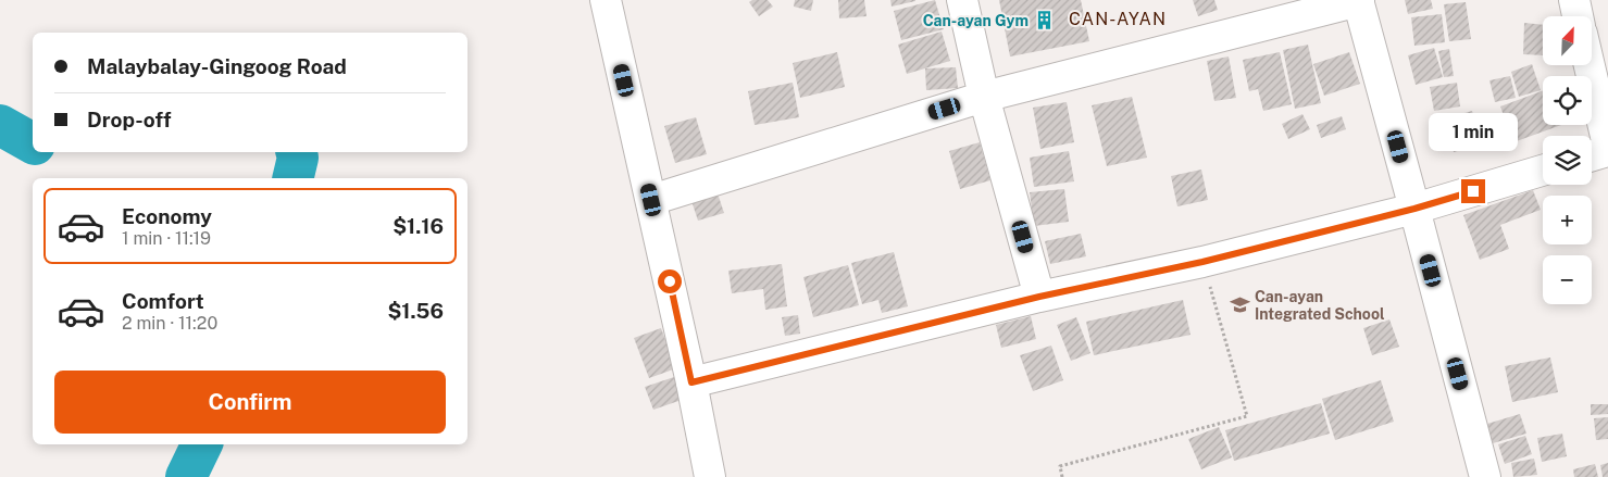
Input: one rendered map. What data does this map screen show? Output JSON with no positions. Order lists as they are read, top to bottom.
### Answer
{
  "districts": ["CAN-AYAN"],
  "places": {
    "building": ["Can-ayan Gym"],
    "school or university": ["Can-ayan Integrated School"]
  },
  "north": "top right",
  "page": {
    "map_buttons": ["+", "−"],
    "banner": ["Malaybalay-Gingoog Road", "Drop-off"],
    "bubble": "1 min",
    "list": [
      {
        "name": "Economy",
        "note": "1 min · 11:19",
        "value": "$1.16"
      },
      {
        "name": "Comfort",
        "note": "2 min · 11:20",
        "value": "$1.56"
      }
    ],
    "buttons": "Confirm"
  }
}
